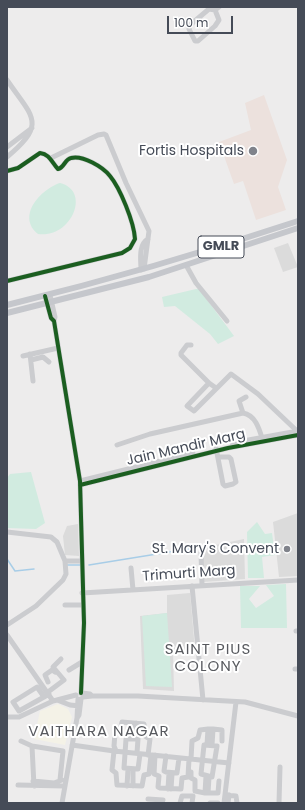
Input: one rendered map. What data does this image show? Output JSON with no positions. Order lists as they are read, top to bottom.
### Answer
{
  "streets": {
    "main road": ["GMLR"],
    "street": ["Jain Mandir Marg", "Trimurti Marg"]
  },
  "districts": ["SAINT PIUS COLONY", "VAITHARA NAGAR"],
  "places": ["Fortis Hospitals", "St. Mary's Convent"],
  "scale_bar": "100 m"
}
